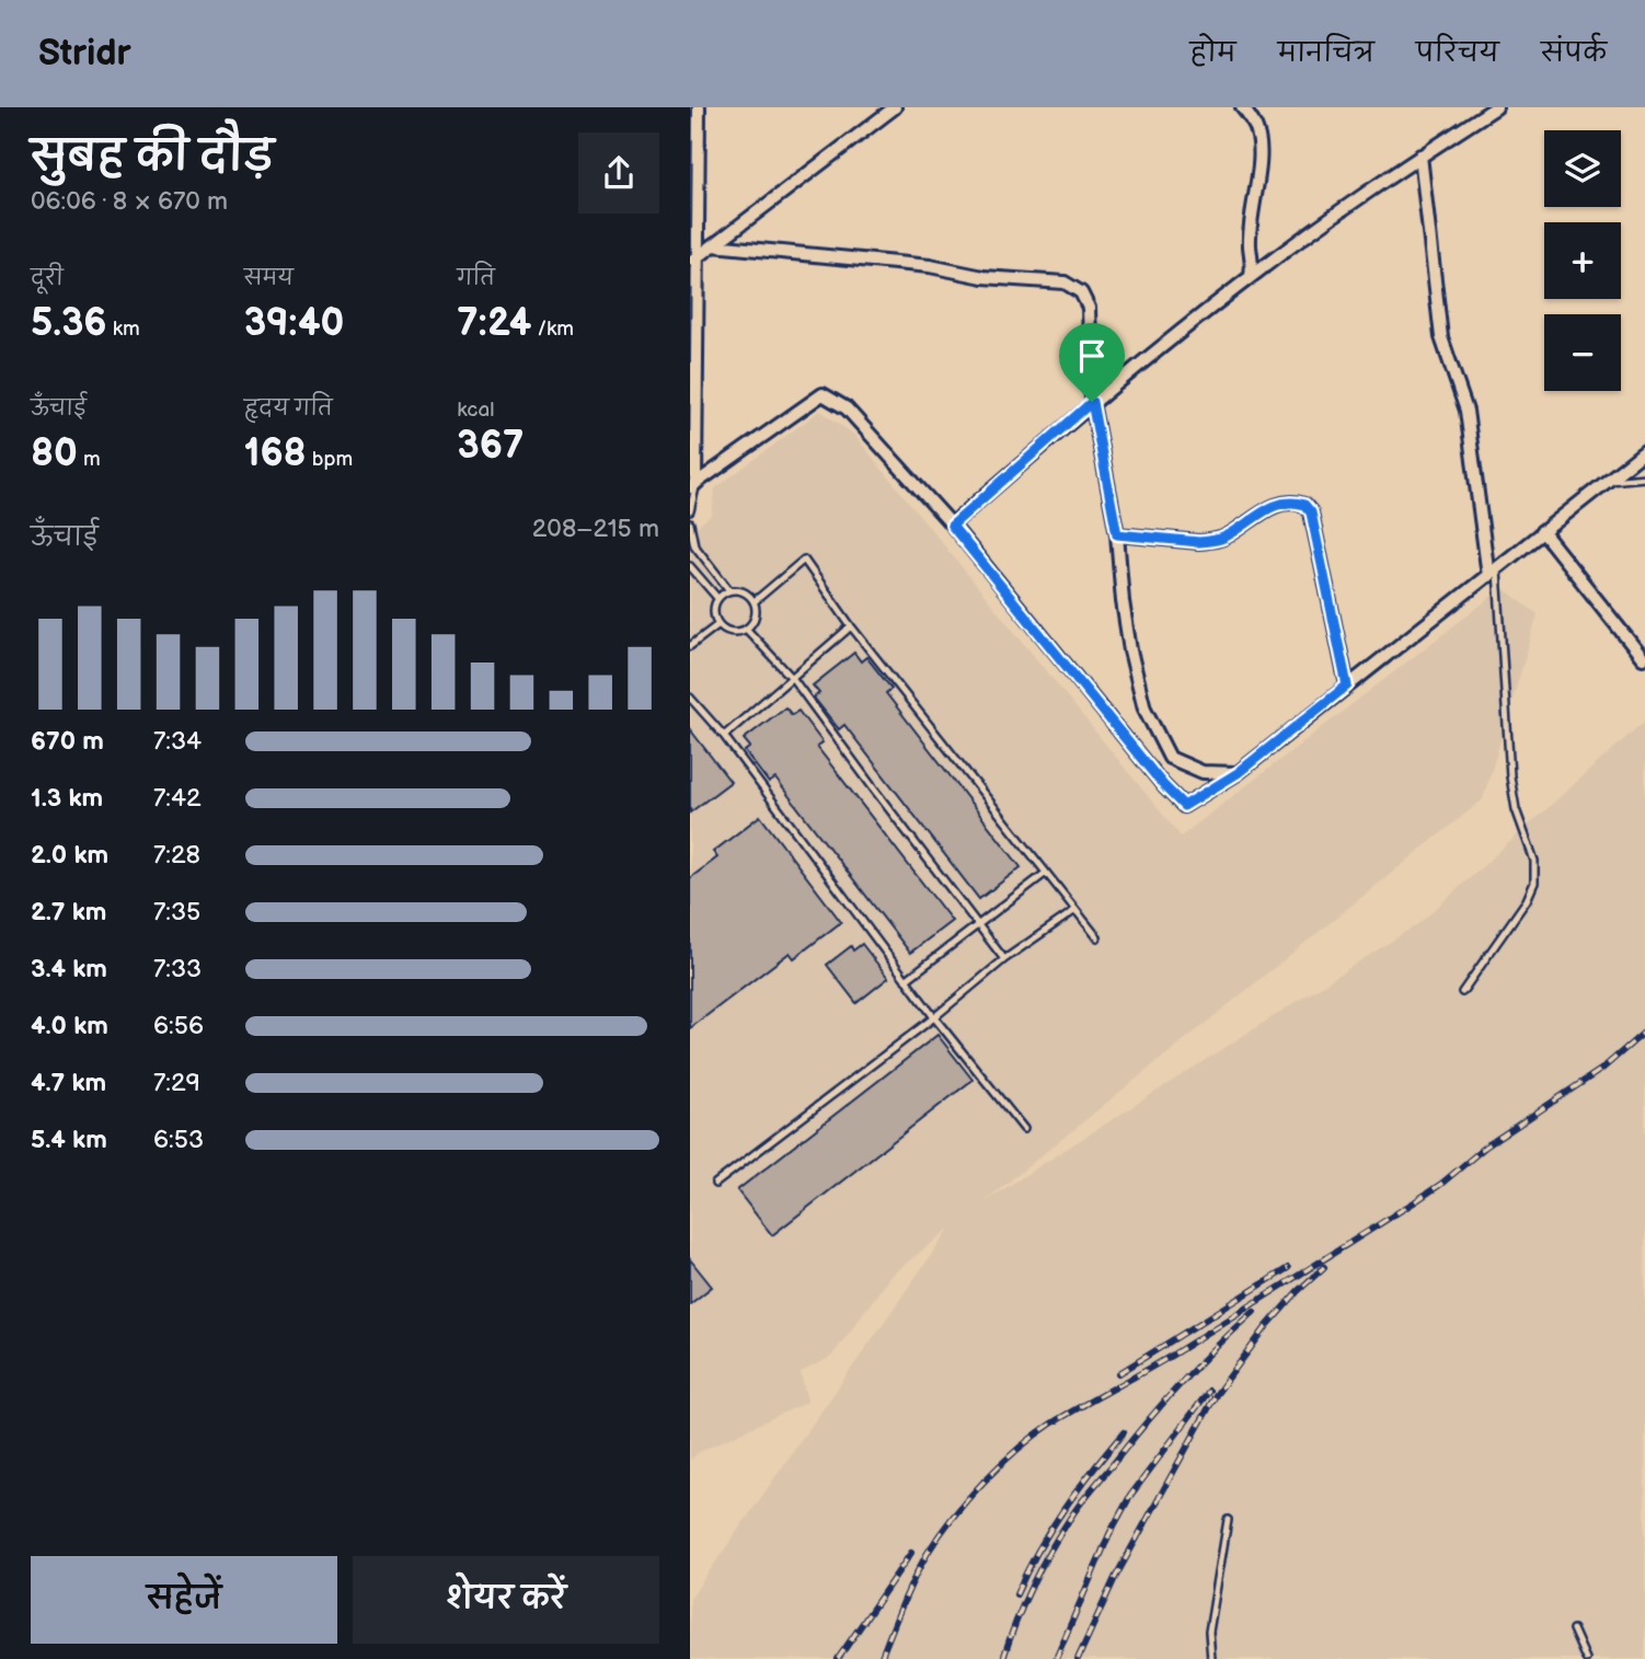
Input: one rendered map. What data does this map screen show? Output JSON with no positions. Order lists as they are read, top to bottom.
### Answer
{
  "page": {
    "header": "Stridr",
    "nav": [
      "होम",
      "मानचित्र",
      "परिचय",
      "संपर्क"
    ],
    "heading": ["सुबह की दौड़", "06:06 · 8 × 670 m"],
    "map_buttons": ["+", "−"],
    "stats": [
      ["दूरी", "5.36 km"],
      ["समय", "39:40"],
      ["गति", "7:24 /km"],
      ["ऊँचाई", "80 m"],
      ["हृदय गति", "168 bpm"],
      ["kcal", "367"]
    ],
    "chart": ["ऊँचाई", "208–215 m"],
    "list": [
      {
        "name": "670 m",
        "note": "7:34"
      },
      {
        "name": "1.3 km",
        "note": "7:42"
      },
      {
        "name": "2.0 km",
        "note": "7:28"
      },
      {
        "name": "2.7 km",
        "note": "7:35"
      },
      {
        "name": "3.4 km",
        "note": "7:33"
      },
      {
        "name": "4.0 km",
        "note": "6:56"
      },
      {
        "name": "4.7 km",
        "note": "7:29"
      },
      {
        "name": "5.4 km",
        "note": "6:53"
      }
    ],
    "buttons": ["सहेजें", "शेयर करें"]
  }
}
